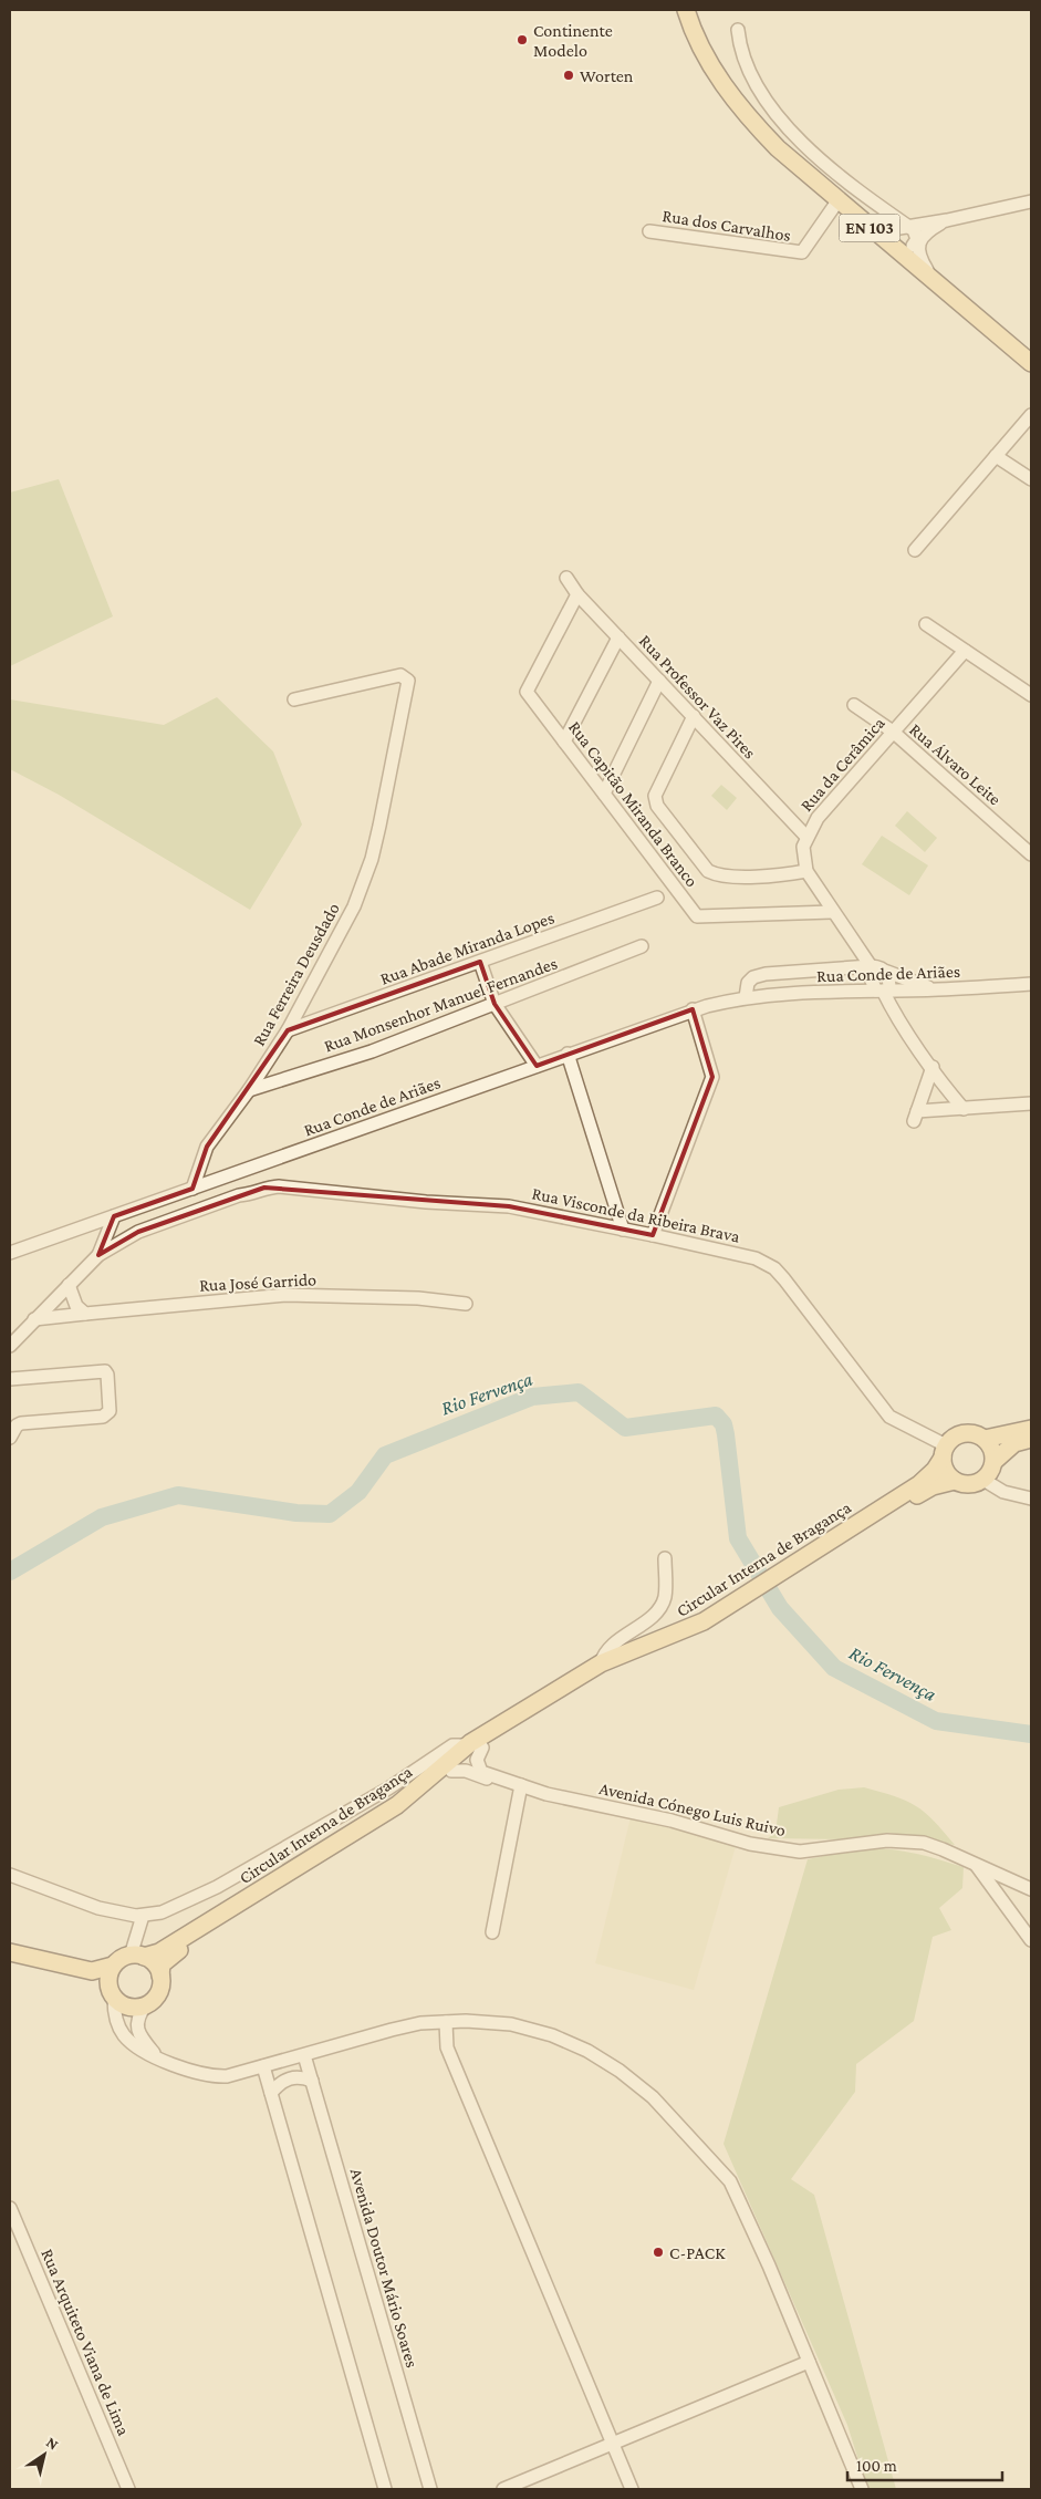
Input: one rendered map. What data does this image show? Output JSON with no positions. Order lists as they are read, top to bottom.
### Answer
{
  "streets": {
    "main road": ["EN 103", "Circular Interna de Bragança"],
    "street": [
      "Rua dos Carvalhos",
      "Rua Professor Vaz Pires",
      "Rua da Cerâmica",
      "Rua Álvaro Leite",
      "Rua Capitão Miranda Branco",
      "Rua Abade Miranda Lopes",
      "Rua Conde de Ariães",
      "Rua Ferreira Deusdado",
      "Rua Monsenhor Manuel Fernandes",
      "Rua Visconde da Ribeira Brava",
      "Rua José Garrido",
      "Avenida Cónego Luis Ruivo",
      "Avenida Doutor Mário Soares",
      "Rua Arquiteto Viana de Lima"
    ]
  },
  "crossings": [
    ["Rua dos Carvalhos", "EN 103"],
    ["Rua Professor Vaz Pires", "Rua da Cerâmica"],
    ["Rua Professor Vaz Pires", "Rua Capitão Miranda Branco"],
    ["Rua da Cerâmica", "Rua Álvaro Leite"],
    ["Rua da Cerâmica", "Rua Capitão Miranda Branco"],
    ["Rua da Cerâmica", "Rua Conde de Ariães"],
    ["Rua Abade Miranda Lopes", "Rua Ferreira Deusdado"],
    ["Rua Conde de Ariães", "Rua Ferreira Deusdado"],
    ["Rua Ferreira Deusdado", "Rua Monsenhor Manuel Fernandes"],
    ["Rua Visconde da Ribeira Brava", "Rua José Garrido"],
    ["Rua Visconde da Ribeira Brava", "Circular Interna de Bragança"]
  ],
  "water": ["Rio Fervença"],
  "places": ["Continente Modelo", "Worten", "C-PACK"],
  "scale_bar": "100 m",
  "north": "top right"
}
